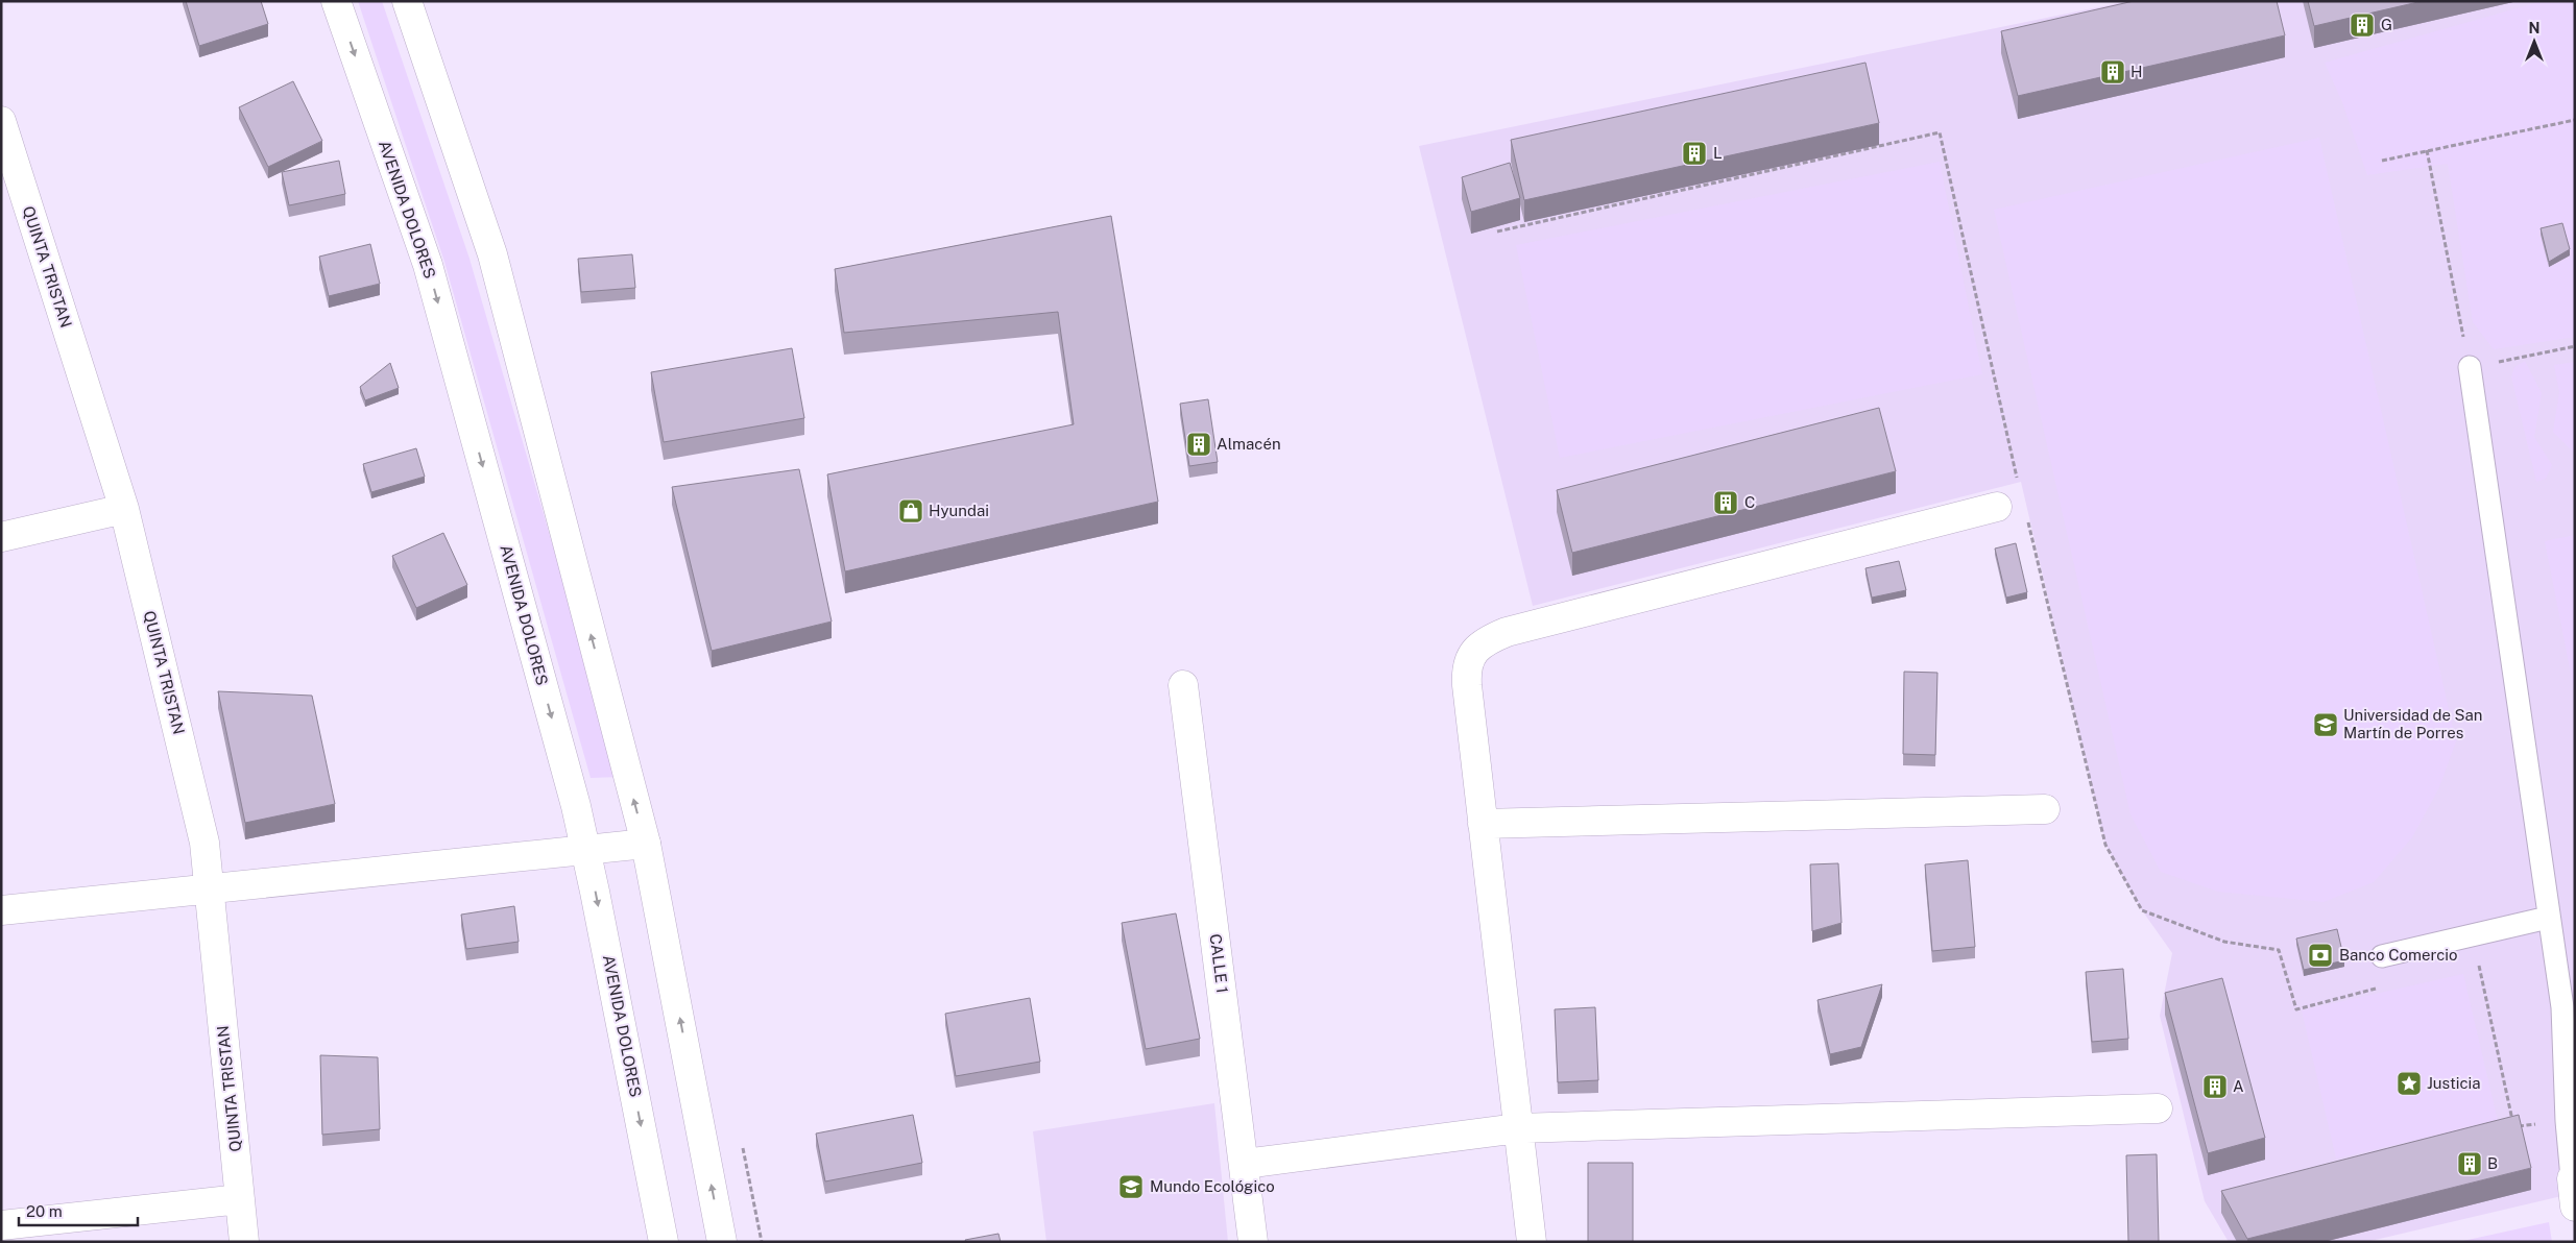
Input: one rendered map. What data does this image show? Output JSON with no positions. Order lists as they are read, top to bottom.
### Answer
{
  "streets": {
    "street": ["AVENIDA DOLORES", "QUINTA TRISTAN", "CALLE 1"]
  },
  "places": {
    "building": [
      "G",
      "H",
      "L",
      "Almacén",
      "C",
      "A",
      "B"
    ],
    "shop": ["Hyundai"],
    "school or university": ["Universidad de San Martín de Porres", "Mundo Ecológico"],
    "bank": ["Banco Comercio"],
    "place": ["Justicia"]
  },
  "scale_bar": "20 m",
  "north": "top"
}
